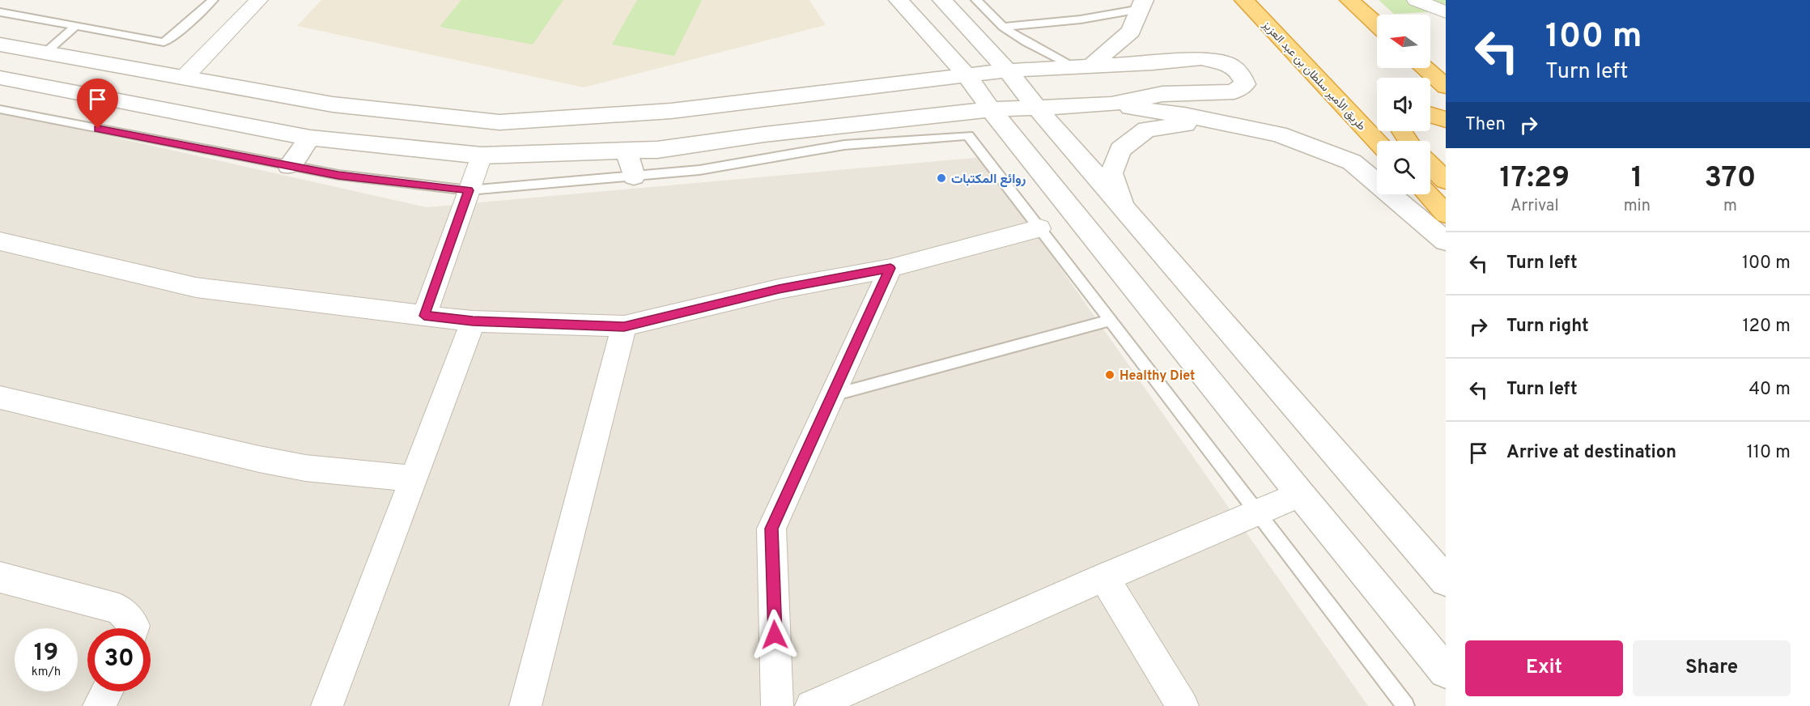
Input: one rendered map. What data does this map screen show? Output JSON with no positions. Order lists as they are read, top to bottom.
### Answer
{
  "streets": {
    "highway": ["طريق الأمير سلطان بن عبد العزيز"]
  },
  "places": ["روائع المكتبات", "Healthy Diet"],
  "north": "left",
  "page": {
    "turn": ["100 m", "Turn left"],
    "then": "Then",
    "eta": [
      "17:29",
      "Arrival",
      "1",
      "min",
      "370",
      "m"
    ],
    "list": [
      {
        "name": "Turn left",
        "value": "100 m"
      },
      {
        "name": "Turn right",
        "value": "120 m"
      },
      {
        "name": "Turn left",
        "value": "40 m"
      },
      {
        "name": "Arrive at destination",
        "value": "110 m"
      }
    ],
    "speed": "19 km/h",
    "limit": "30",
    "buttons": ["Exit", "Share"]
  }
}
